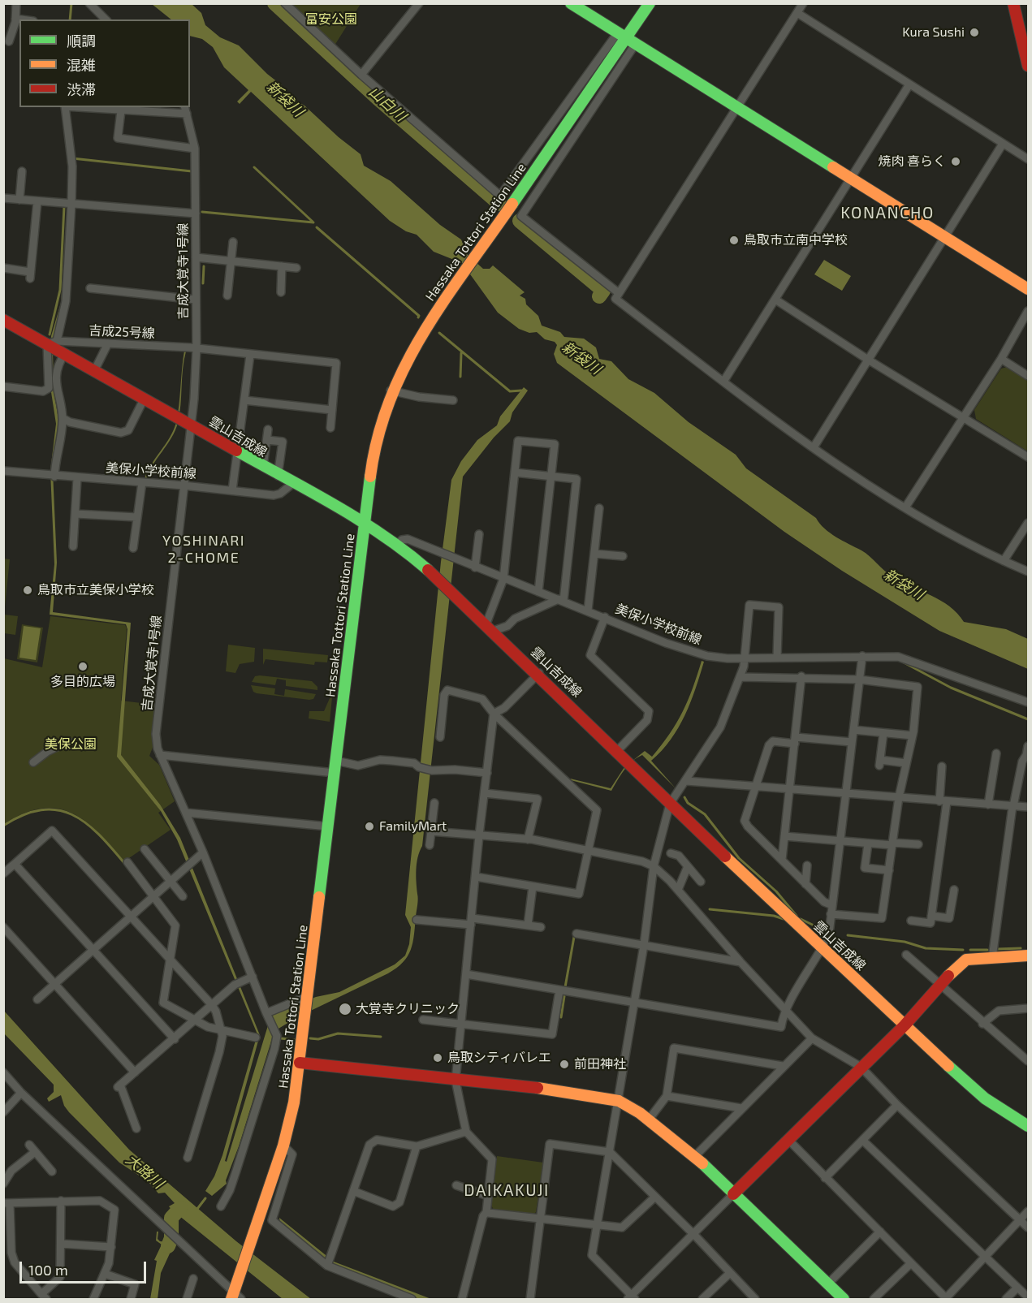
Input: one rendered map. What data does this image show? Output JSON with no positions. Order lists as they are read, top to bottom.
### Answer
{
  "streets": {
    "street": [
      "Hassaka Tottori Station Line",
      "吉成大覚寺1号線",
      "吉成25号線",
      "雲山吉成線",
      "美保小学校前線"
    ]
  },
  "crossings": [
    ["Hassaka Tottori Station Line", "雲山吉成線"],
    ["吉成大覚寺1号線", "吉成25号線"],
    ["吉成大覚寺1号線", "雲山吉成線"],
    ["吉成大覚寺1号線", "美保小学校前線"],
    ["吉成25号線", "雲山吉成線"],
    ["雲山吉成線", "美保小学校前線"]
  ],
  "districts": ["KONANCHO", "YOSHINARI 2-CHOME", "DAIKAKUJI"],
  "water": ["新袋川", "山白川", "大路川"],
  "parks": ["富安公園", "美保公園"],
  "places": [
    "Kura Sushi",
    "焼肉 喜らく",
    "鳥取市立南中学校",
    "鳥取市立美保小学校",
    "多目的広場",
    "FamilyMart",
    "大覚寺クリニック",
    "鳥取シティバレエ",
    "前田神社"
  ],
  "legend": ["順調", "混雑", "渋滞"],
  "scale_bar": "100 m"
}
